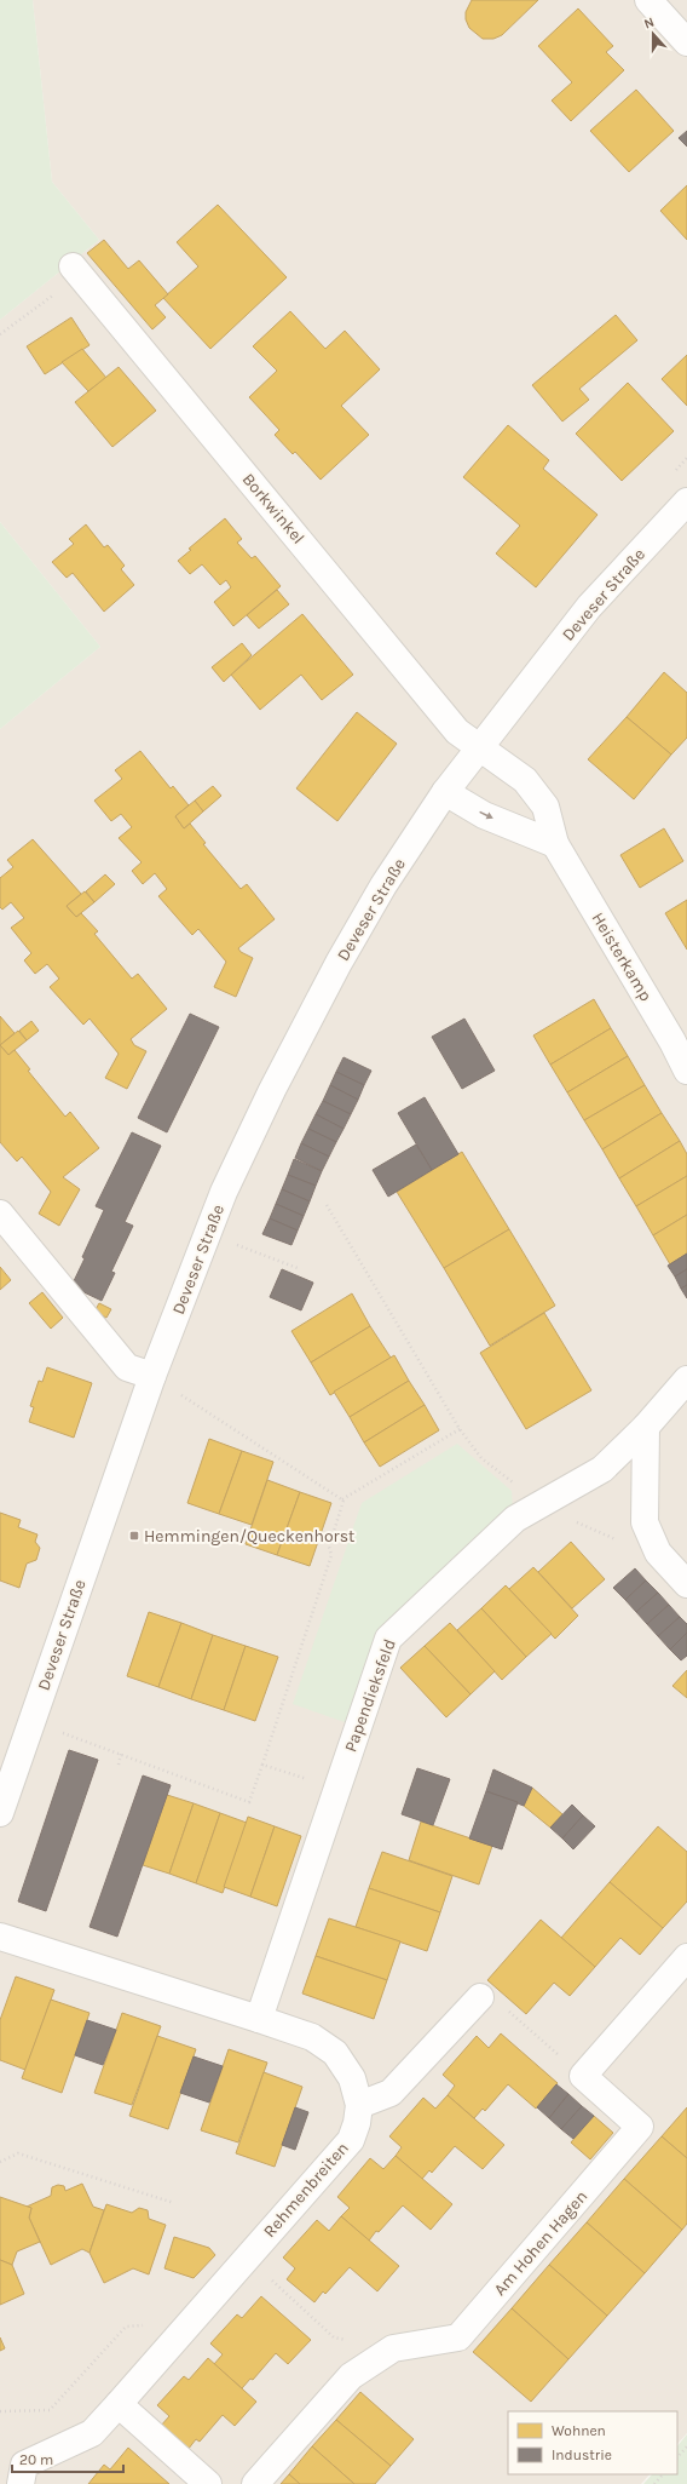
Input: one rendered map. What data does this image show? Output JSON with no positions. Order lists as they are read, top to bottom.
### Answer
{
  "streets": {
    "street": [
      "Borkwinkel",
      "Deveser Straße",
      "Heisterkamp",
      "Papendieksfeld",
      "Rehmenbreiten",
      "Am Hohen Hagen"
    ]
  },
  "crossings": [
    ["Borkwinkel", "Deveser Straße"],
    ["Borkwinkel", "Heisterkamp"],
    ["Deveser Straße", "Heisterkamp"],
    ["Papendieksfeld", "Rehmenbreiten"]
  ],
  "places": {
    "transit": ["Hemmingen/Queckenhorst"]
  },
  "legend": ["Wohnen", "Industrie"],
  "scale_bar": "20 m",
  "north": "top"
}
